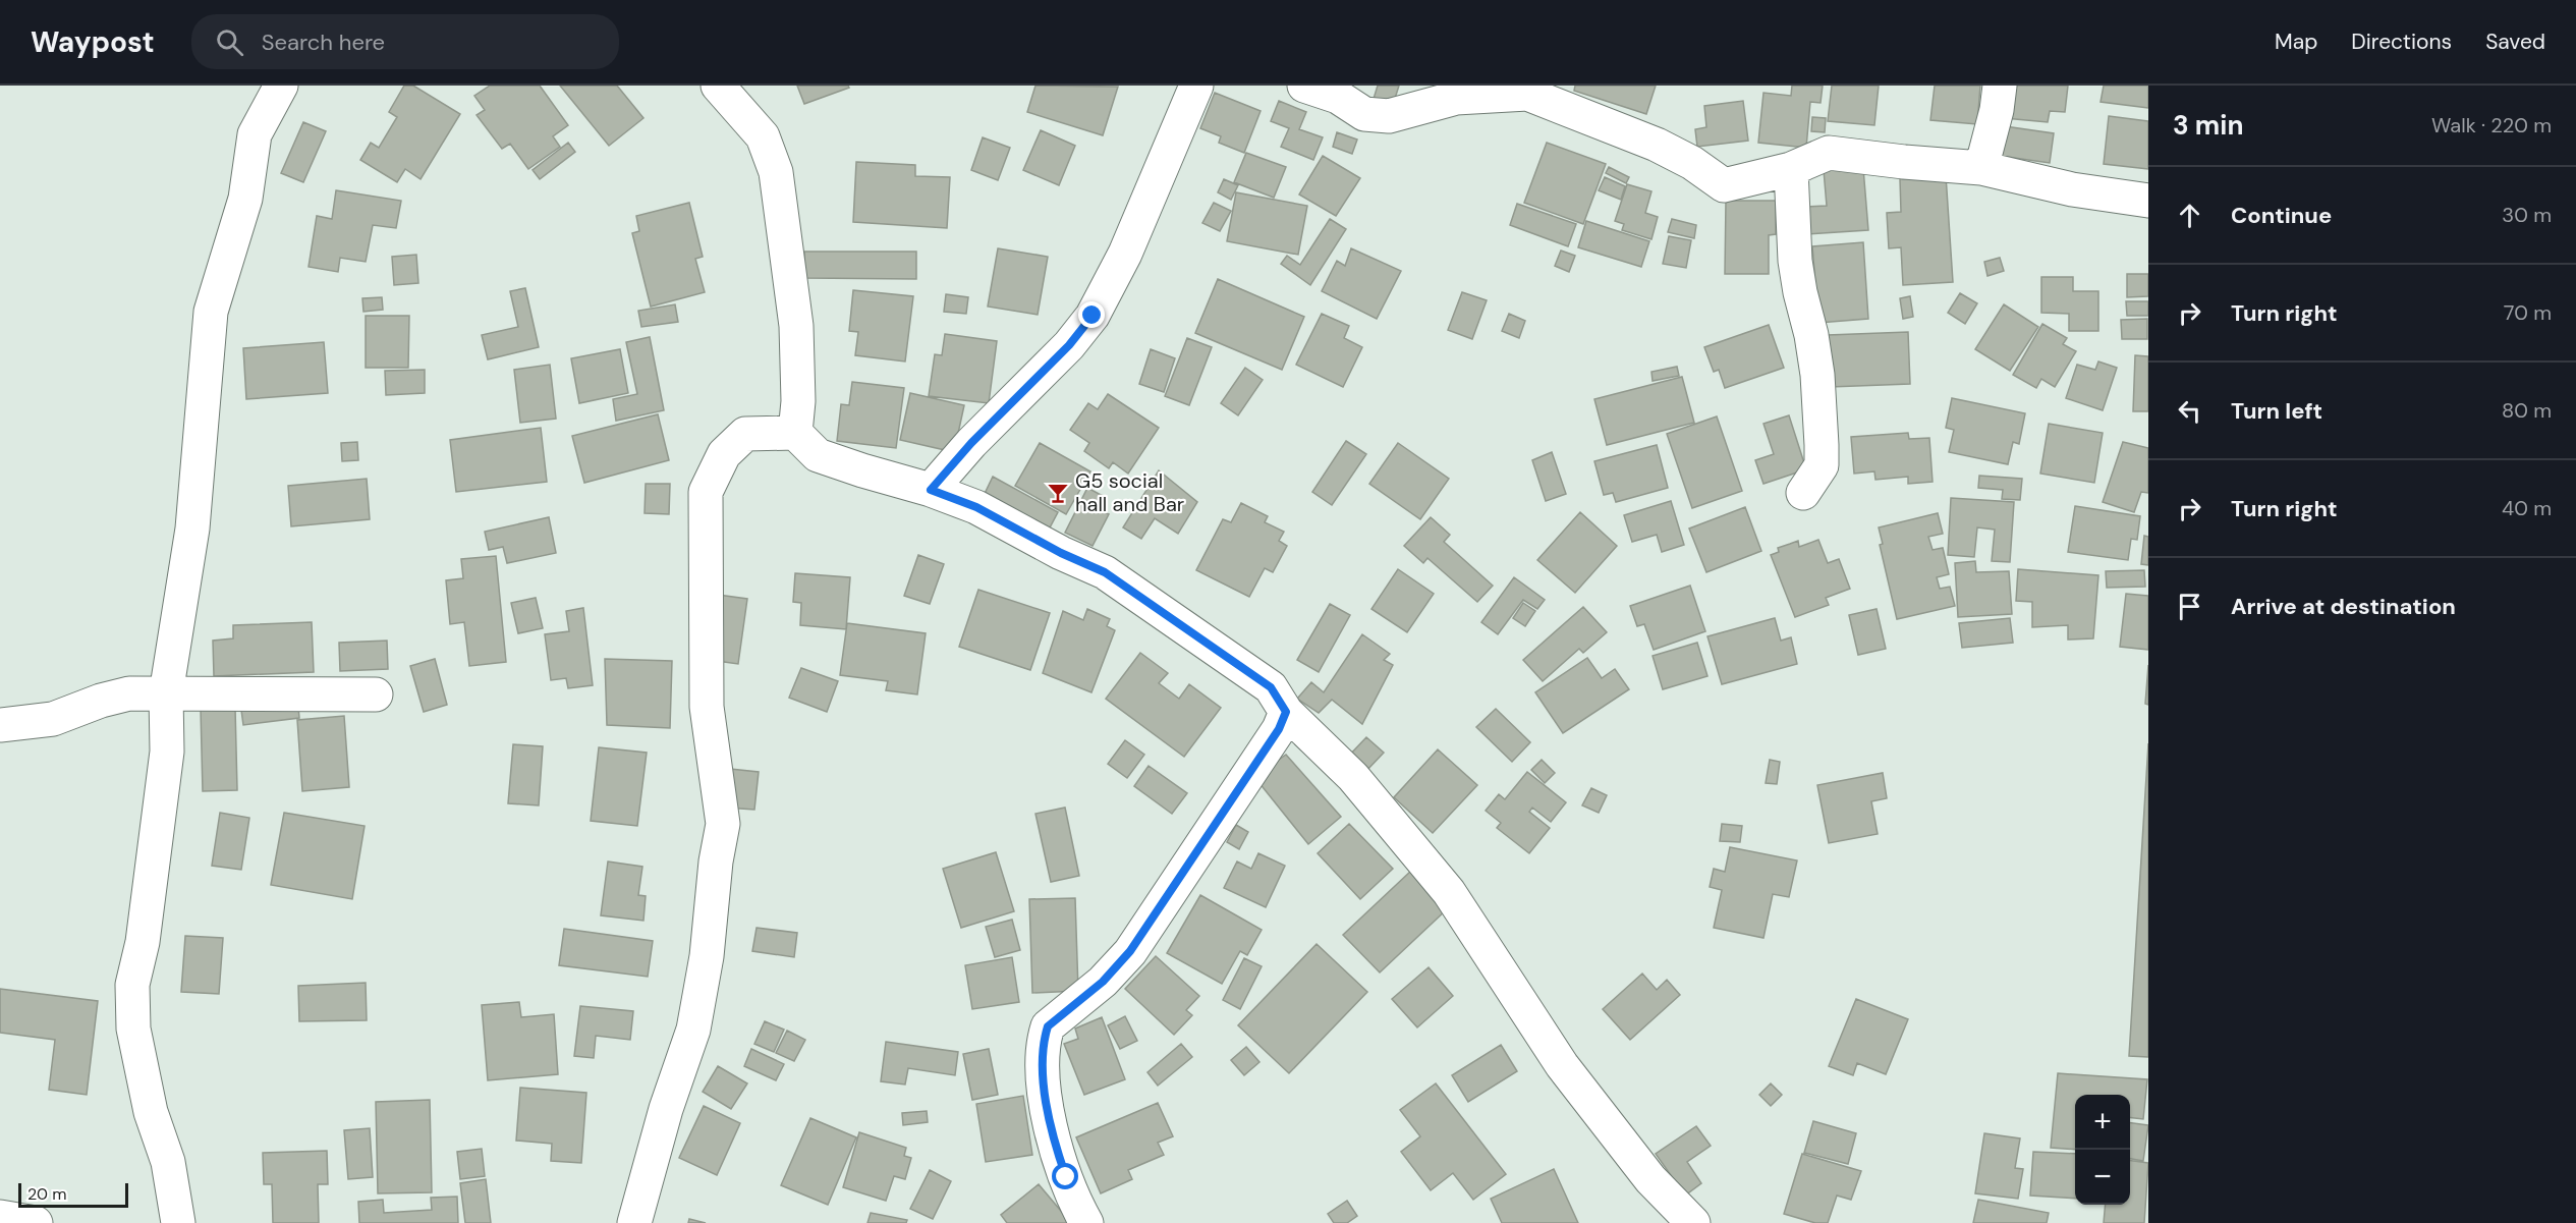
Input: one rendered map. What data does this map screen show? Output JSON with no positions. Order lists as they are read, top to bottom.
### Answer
{
  "places": {
    "bar": ["G5 social hall and Bar"]
  },
  "scale_bar": "20 m",
  "page": {
    "header": "Waypost",
    "search": "Search here",
    "nav": ["Map", "Directions", "Saved"],
    "heading": ["3 min", "Walk · 220 m"],
    "list": [
      ["Continue", "30 m"],
      ["Turn right", "70 m"],
      ["Turn left", "80 m"],
      ["Turn right", "40 m"],
      "Arrive at destination"
    ],
    "map_buttons": ["+", "−"],
    "scale": "20 m"
  }
}
